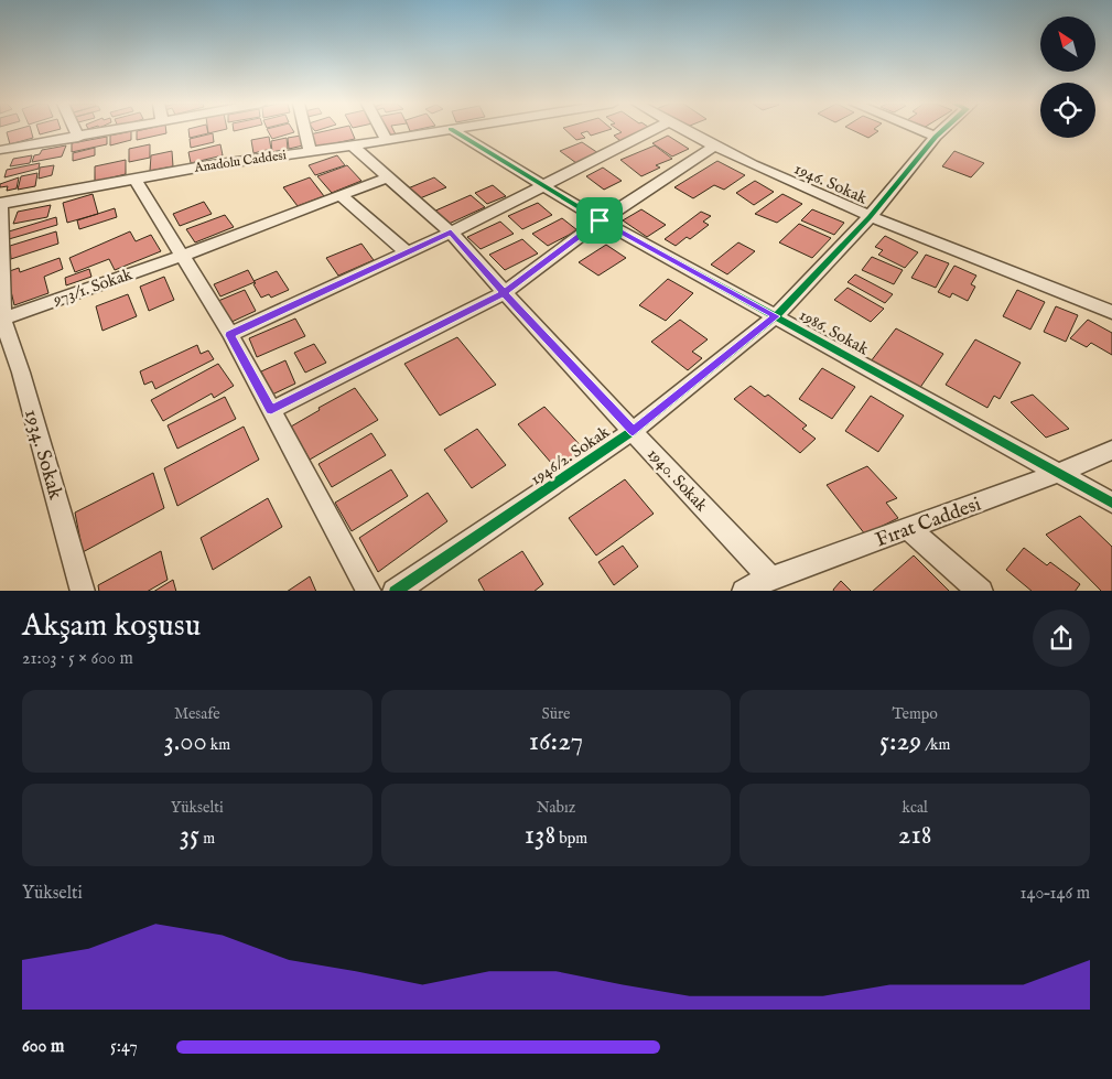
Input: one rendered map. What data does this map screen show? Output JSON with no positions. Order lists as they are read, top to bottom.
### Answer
{
  "streets": {
    "street": [
      "Anadolu Caddesi",
      "1946. Sokak",
      "973/1. Sokak",
      "1986. Sokak",
      "1934. Sokak",
      "1946/2. Sokak",
      "1940. Sokak",
      "Fırat Caddesi"
    ]
  },
  "crossings": [
    ["Anadolu Caddesi", "1934. Sokak"],
    ["Anadolu Caddesi", "1940. Sokak"],
    ["1946. Sokak", "1946/2. Sokak"],
    ["973/1. Sokak", "1934. Sokak"],
    ["973/1. Sokak", "1940. Sokak"],
    ["1986. Sokak", "1946/2. Sokak"],
    ["1986. Sokak", "Fırat Caddesi"],
    ["1946/2. Sokak", "1940. Sokak"],
    ["1940. Sokak", "Fırat Caddesi"]
  ],
  "north": "top left",
  "page": {
    "heading": ["Akşam koşusu", "21:03 · 5 × 600 m"],
    "stats": [
      ["Mesafe", "3.00 km"],
      ["Süre", "16:27"],
      ["Tempo", "5:29 /km"],
      ["Yükselti", "35 m"],
      ["Nabız", "138 bpm"],
      ["kcal", "218"]
    ],
    "chart": ["Yükselti", "140–146 m"],
    "list": [
      {
        "name": "600 m",
        "note": "5:47"
      }
    ]
  }
}
